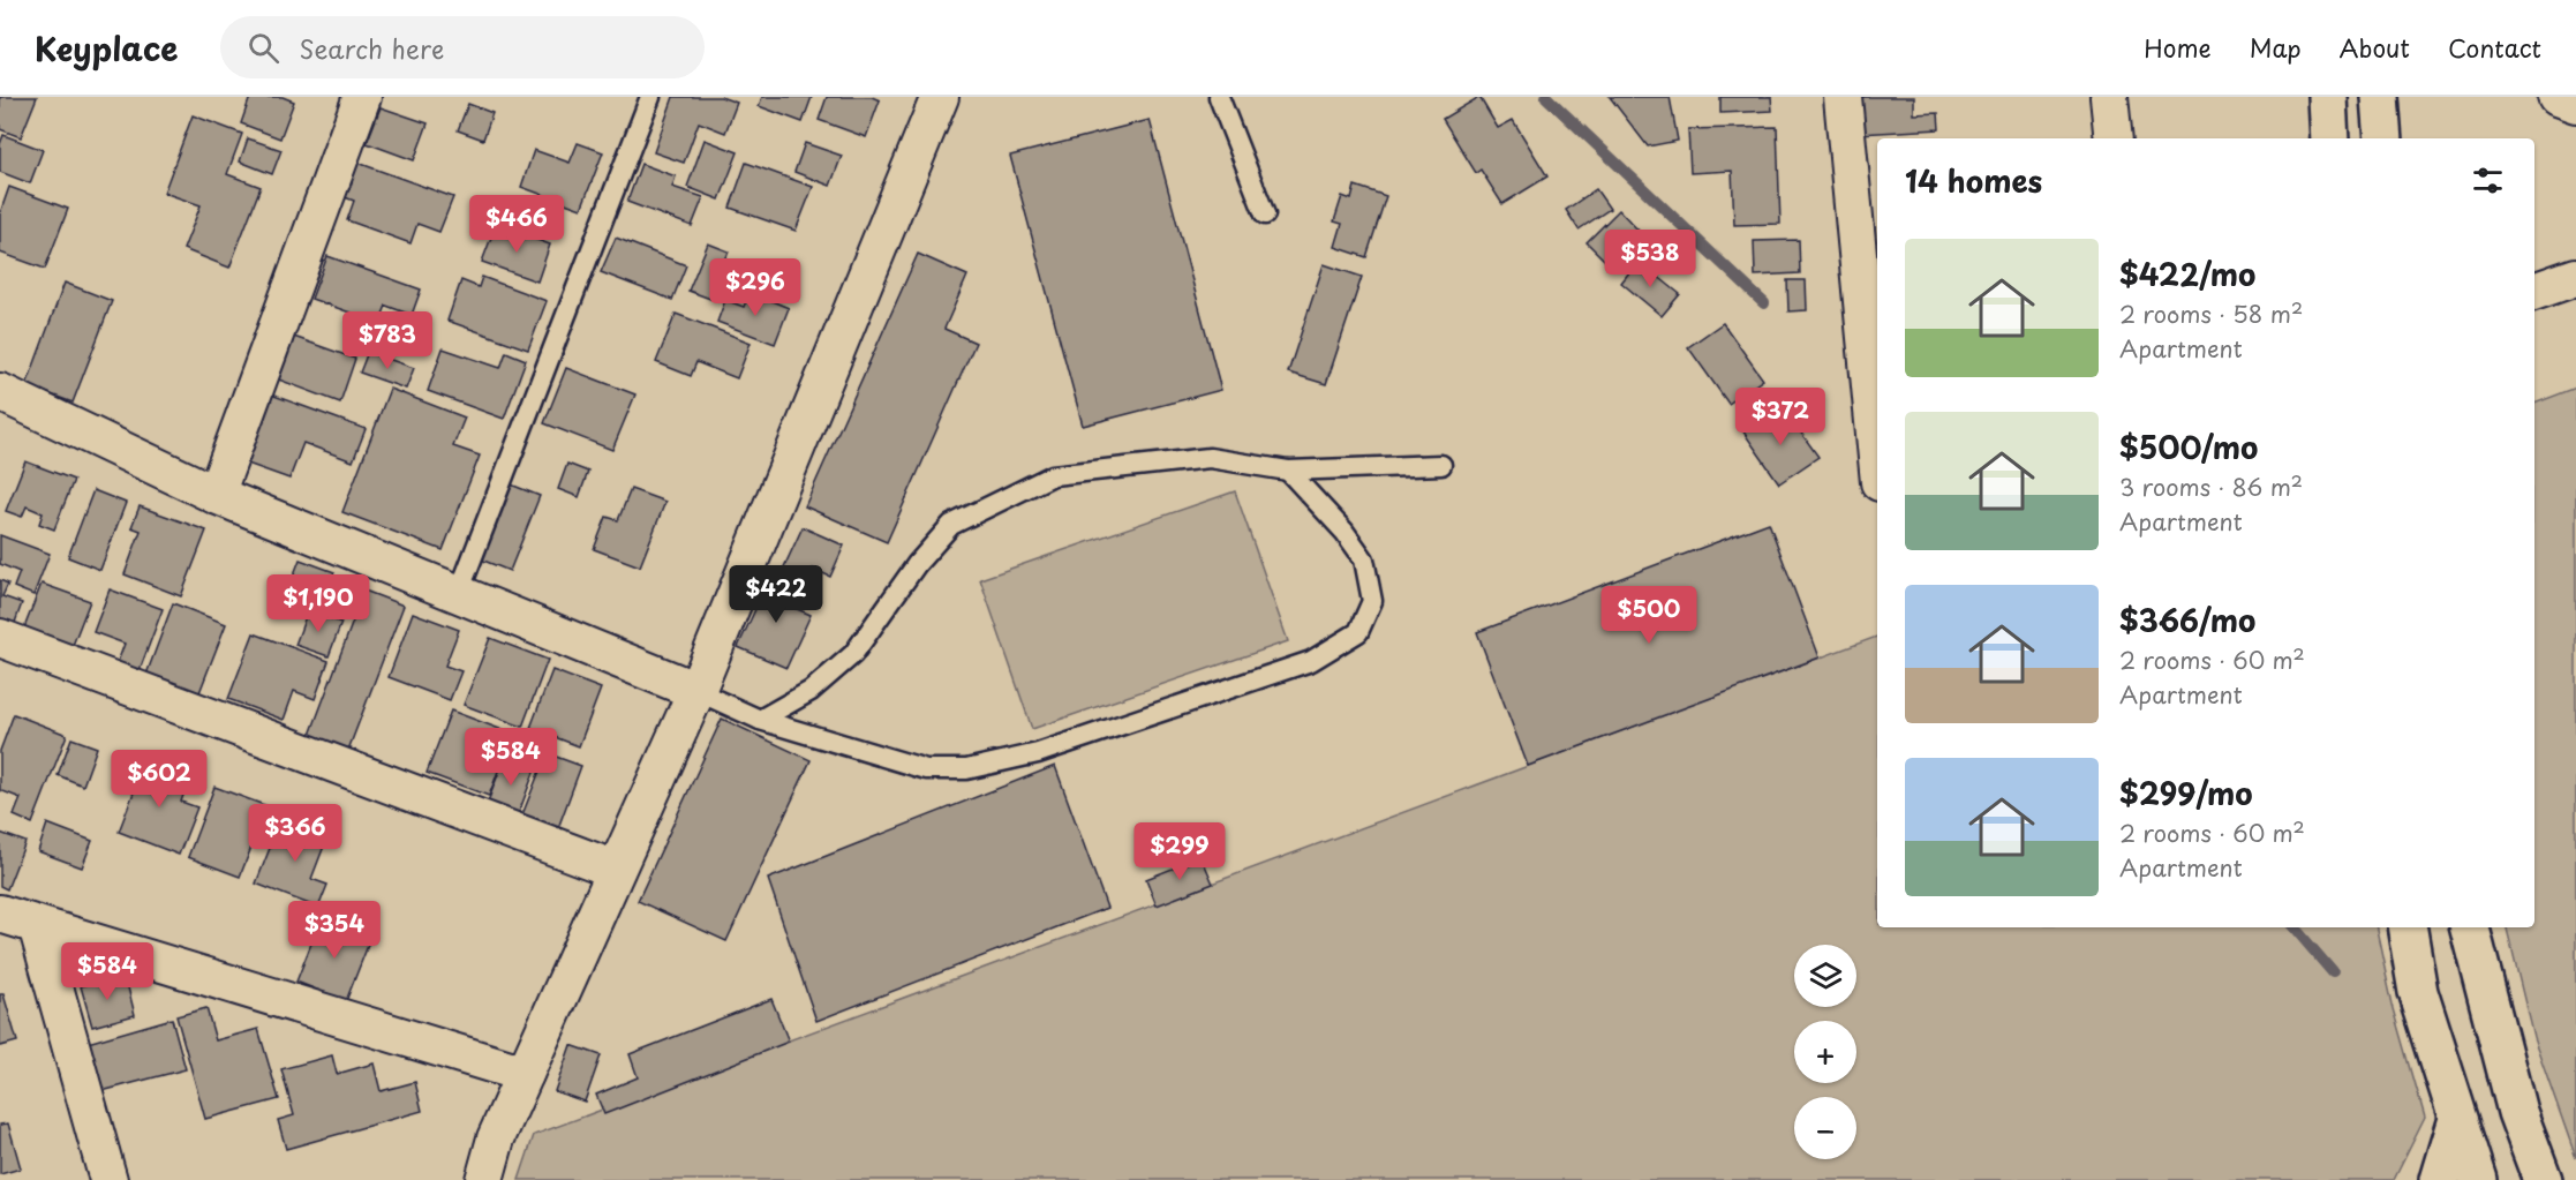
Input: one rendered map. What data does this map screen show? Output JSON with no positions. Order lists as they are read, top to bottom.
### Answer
{
  "page": {
    "header": "Keyplace",
    "search": "Search here",
    "nav": [
      "Home",
      "Map",
      "About",
      "Contact"
    ],
    "heading": "14 homes",
    "price": [
      "$466",
      "$538",
      "$296",
      "$783",
      "$372",
      "$422",
      "$1,190",
      "$500",
      "$584",
      "$602",
      "$366",
      "$299",
      "$354",
      "$584"
    ],
    "list": [
      {
        "name": "$422/mo",
        "note": "2 rooms · 58 m² · Apartment"
      },
      {
        "name": "$500/mo",
        "note": "3 rooms · 86 m² · Apartment"
      },
      {
        "name": "$366/mo",
        "note": "2 rooms · 60 m² · Apartment"
      },
      {
        "name": "$299/mo",
        "note": "2 rooms · 60 m² · Apartment"
      }
    ],
    "map_buttons": ["+", "−"]
  }
}
